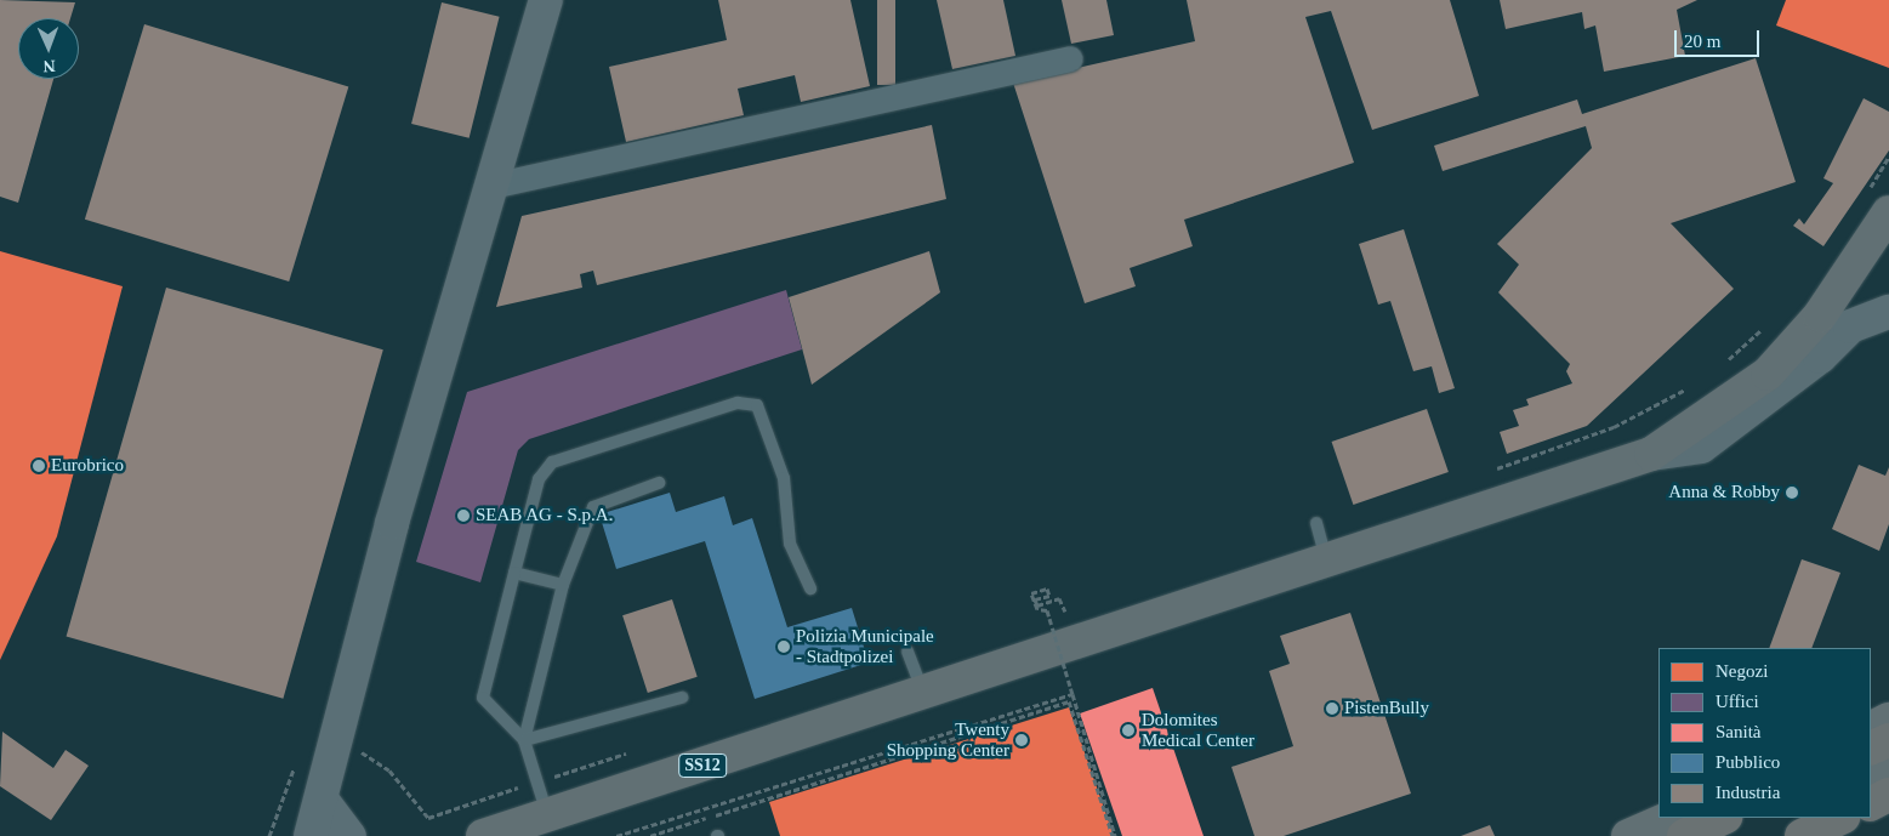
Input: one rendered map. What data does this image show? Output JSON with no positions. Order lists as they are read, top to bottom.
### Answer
{
  "streets": {
    "main road": ["SS12"]
  },
  "places": [
    "Eurobrico",
    "Anna & Robby",
    "SEAB AG - S.p.A.",
    "Polizia Municipale - Stadtpolizei",
    "PistenBully",
    "Dolomites Medical Center",
    "Twenty Shopping Center"
  ],
  "legend": [
    "Negozi",
    "Uffici",
    "Sanità",
    "Pubblico",
    "Industria"
  ],
  "scale_bar": "20 m",
  "north": "bottom"
}
